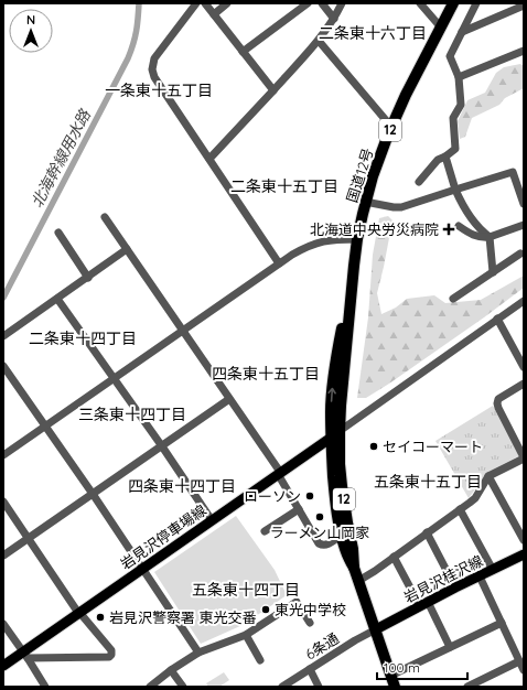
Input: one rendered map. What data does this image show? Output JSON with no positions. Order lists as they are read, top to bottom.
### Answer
{
  "streets": {
    "highway": ["12", "国道12号"],
    "main road": ["岩見沢停車場線", "岩見沢桂沢線"],
    "street": ["6条通"]
  },
  "crossings": [
    ["12", "国道12号"],
    ["12", "岩見沢停車場線"],
    ["12", "岩見沢桂沢線"],
    ["12", "6条通"],
    ["国道12号", "岩見沢停車場線"],
    ["岩見沢桂沢線", "6条通"]
  ],
  "districts": [
    "二条東十六丁目",
    "一条東十五丁目",
    "二条東十五丁目",
    "二条東十四丁目",
    "四条東十五丁目",
    "三条東十四丁目",
    "五条東十五丁目",
    "四条東十四丁目",
    "五条東十四丁目"
  ],
  "water": ["北海幹線用水路"],
  "places": {
    "health": ["北海道中央労災病院"],
    "other": [
      "セイコーマート",
      "ローソン",
      "ラーメン山岡家",
      "東光中学校",
      "岩見沢警察署 東光交番"
    ]
  },
  "scale_bar": "100 m",
  "north": "top"
}
